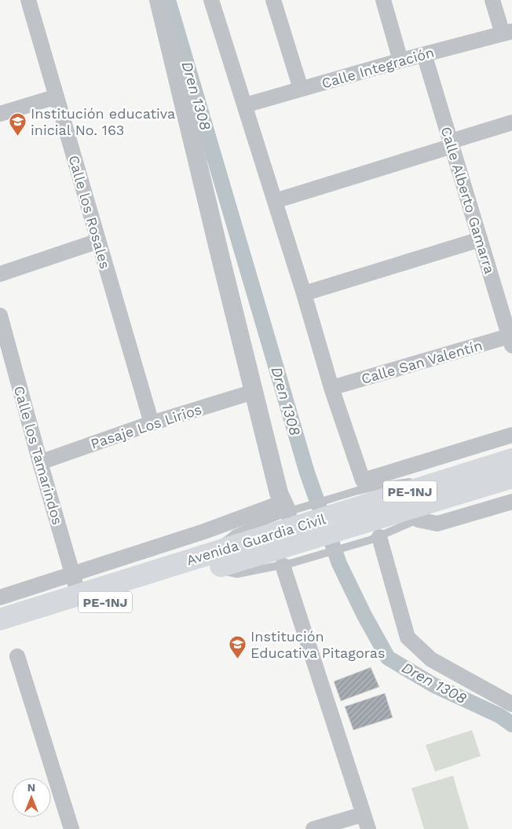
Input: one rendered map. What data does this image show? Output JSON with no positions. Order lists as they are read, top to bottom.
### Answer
{
  "streets": {
    "highway": ["PE-1NJ", "Avenida Guardia Civil"],
    "street": [
      "Calle Integración",
      "Calle Alberto Gamarra",
      "Calle los Rosales",
      "Calle San Valentín",
      "Pasaje Los Lirios",
      "Calle los Tamarindos"
    ]
  },
  "crossings": [
    ["Calle Integración", "Calle Alberto Gamarra"],
    ["Calle Alberto Gamarra", "Calle San Valentín"],
    ["Calle los Rosales", "Pasaje Los Lirios"],
    ["Pasaje Los Lirios", "Calle los Tamarindos"],
    ["Calle los Tamarindos", "Avenida Guardia Civil"]
  ],
  "water": ["Dren 1308"],
  "places": {
    "school or university": ["Institución educativa inicial No. 163", "Institución Educativa Pitagoras"]
  },
  "north": "top"
}
